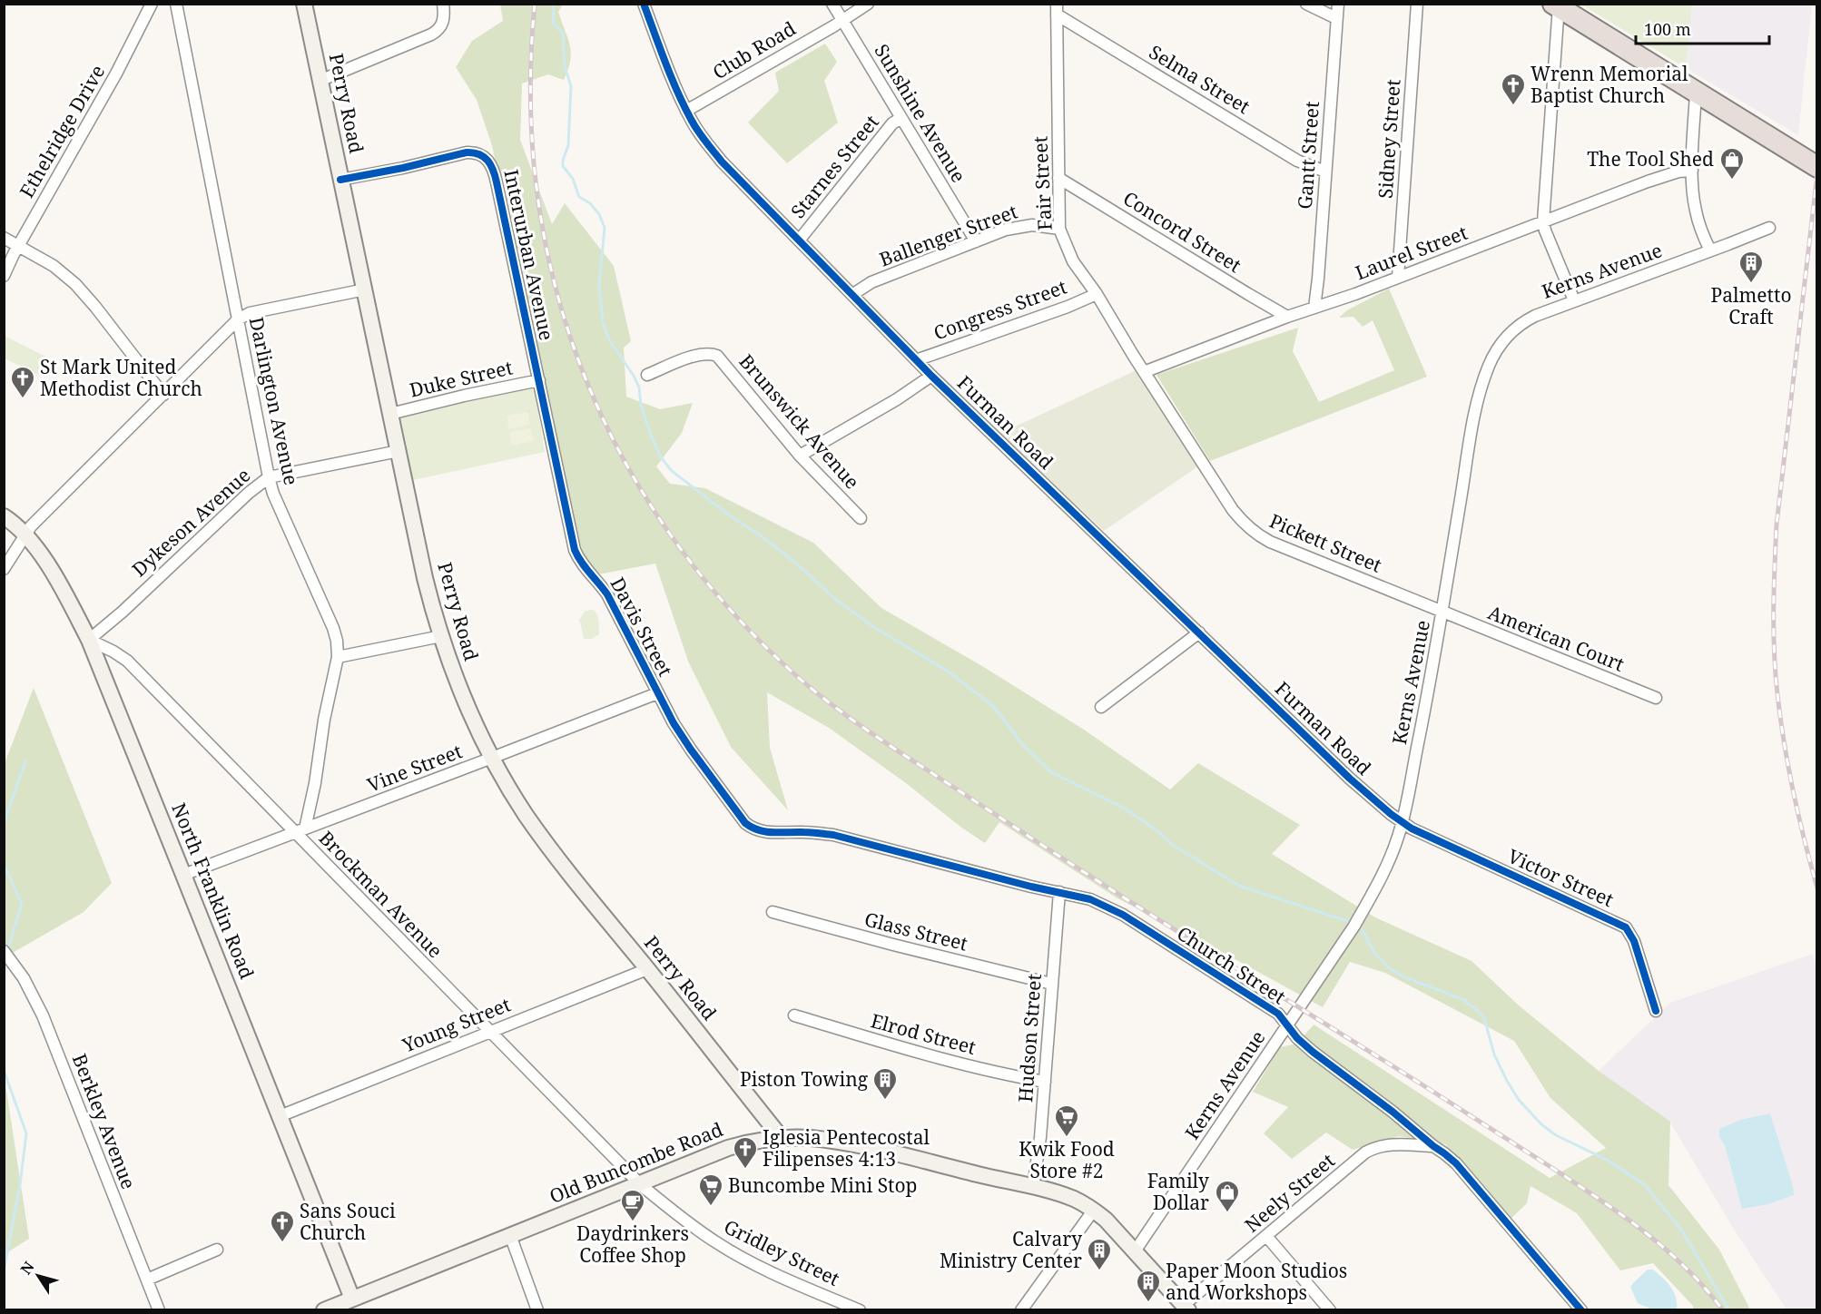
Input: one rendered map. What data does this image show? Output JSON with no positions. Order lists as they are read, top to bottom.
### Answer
{
  "streets": {
    "street": [
      "Club Road",
      "Selma Street",
      "Perry Road",
      "Sunshine Avenue",
      "Ethelridge Drive",
      "Sidney Street",
      "Gantt Street",
      "Starnes Street",
      "Fair Street",
      "Concord Street",
      "Ballenger Street",
      "Laurel Street",
      "Interurban Avenue",
      "Kerns Avenue",
      "Congress Street",
      "Duke Street",
      "Darlington Avenue",
      "Brunswick Avenue",
      "Furman Road",
      "Dykeson Avenue",
      "Pickett Street",
      "Davis Street",
      "American Court",
      "Vine Street",
      "Victor Street",
      "North Franklin Road",
      "Brockman Avenue",
      "Glass Street",
      "Church Street",
      "Young Street",
      "Elrod Street",
      "Hudson Street",
      "Berkley Avenue",
      "Old Buncombe Road",
      "Neely Street",
      "Gridley Street"
    ]
  },
  "crossings": [
    ["Club Road", "Sunshine Avenue"],
    ["Club Road", "Furman Road"],
    ["Selma Street", "Gantt Street"],
    ["Selma Street", "Fair Street"],
    ["Perry Road", "Interurban Avenue"],
    ["Perry Road", "Duke Street"],
    ["Perry Road", "Dykeson Avenue"],
    ["Perry Road", "Vine Street"],
    ["Perry Road", "Young Street"],
    ["Perry Road", "Old Buncombe Road"],
    ["Sunshine Avenue", "Starnes Street"],
    ["Sunshine Avenue", "Ballenger Street"],
    ["Sidney Street", "Laurel Street"],
    ["Gantt Street", "Laurel Street"],
    ["Starnes Street", "Furman Road"],
    ["Fair Street", "Concord Street"],
    ["Fair Street", "Ballenger Street"],
    ["Fair Street", "Laurel Street"],
    ["Fair Street", "Congress Street"],
    ["Fair Street", "Pickett Street"],
    ["Concord Street", "Laurel Street"],
    ["Ballenger Street", "Furman Road"],
    ["Laurel Street", "Pickett Street"],
    ["Interurban Avenue", "Duke Street"],
    ["Interurban Avenue", "Davis Street"],
    ["Kerns Avenue", "Furman Road"],
    ["Kerns Avenue", "Pickett Street"],
    ["Kerns Avenue", "American Court"],
    ["Kerns Avenue", "Victor Street"],
    ["Kerns Avenue", "Church Street"],
    ["Kerns Avenue", "Old Buncombe Road"],
    ["Congress Street", "Furman Road"],
    ["Duke Street", "Davis Street"],
    ["Darlington Avenue", "Dykeson Avenue"],
    ["Darlington Avenue", "Vine Street"],
    ["Darlington Avenue", "Brockman Avenue"],
    ["Furman Road", "Victor Street"],
    ["Dykeson Avenue", "North Franklin Road"],
    ["Dykeson Avenue", "Brockman Avenue"],
    ["Pickett Street", "American Court"],
    ["Davis Street", "Vine Street"],
    ["Davis Street", "Church Street"],
    ["Vine Street", "North Franklin Road"],
    ["Vine Street", "Brockman Avenue"],
    ["North Franklin Road", "Brockman Avenue"],
    ["North Franklin Road", "Young Street"],
    ["North Franklin Road", "Old Buncombe Road"],
    ["Brockman Avenue", "Young Street"],
    ["Brockman Avenue", "Old Buncombe Road"],
    ["Brockman Avenue", "Gridley Street"],
    ["Glass Street", "Hudson Street"],
    ["Church Street", "Hudson Street"],
    ["Church Street", "Neely Street"],
    ["Elrod Street", "Hudson Street"],
    ["Hudson Street", "Old Buncombe Road"],
    ["Old Buncombe Road", "Neely Street"],
    ["Old Buncombe Road", "Gridley Street"]
  ],
  "places": {
    "church": [
      "Wrenn Memorial Baptist Church",
      "St Mark United Methodist Church",
      "Iglesia Pentecostal Filipenses 4:13",
      "Sans Souci Church"
    ],
    "shop": ["The Tool Shed", "Family Dollar"],
    "building": [
      "Palmetto Craft",
      "Piston Towing",
      "Calvary Ministry Center",
      "Paper Moon Studios and Workshops"
    ],
    "supermarket": ["Kwik Food Store #2", "Buncombe Mini Stop"],
    "cafe": ["Daydrinkers Coffee Shop"]
  },
  "scale_bar": "100 m",
  "north": "top left"
}
